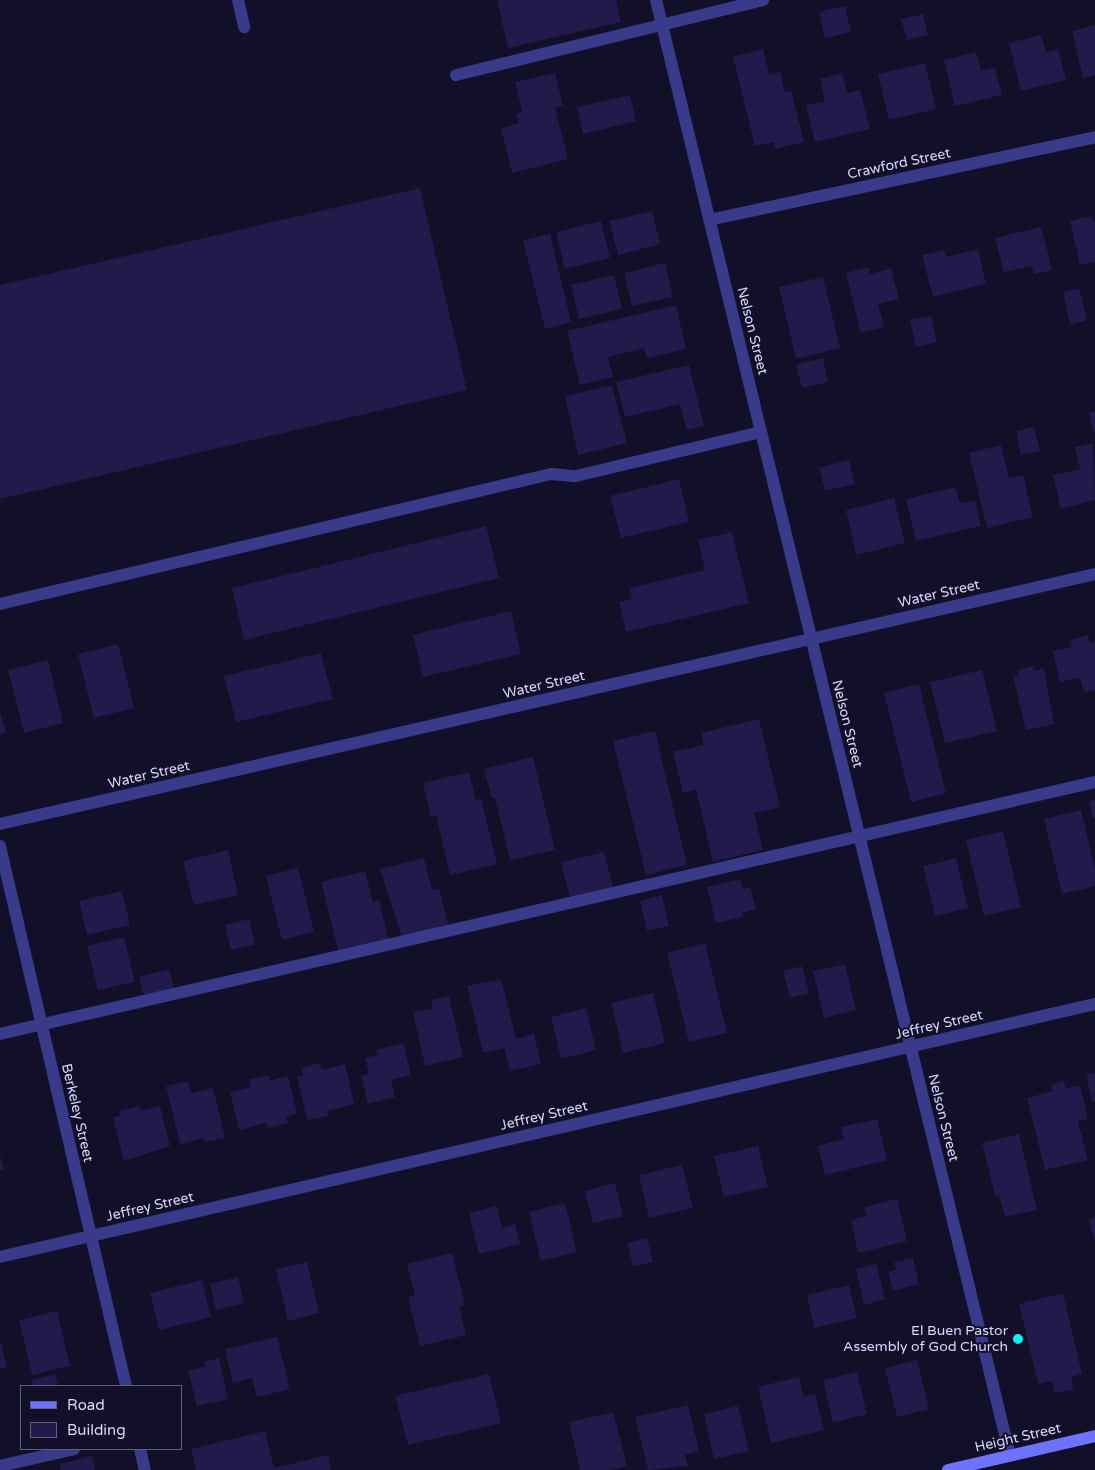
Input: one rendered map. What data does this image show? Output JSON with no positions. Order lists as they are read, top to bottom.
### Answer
{
  "streets": {
    "street": [
      "Crawford Street",
      "Nelson Street",
      "Water Street",
      "Jeffrey Street",
      "Berkeley Street",
      "Height Street"
    ]
  },
  "crossings": [
    ["Crawford Street", "Nelson Street"],
    ["Nelson Street", "Water Street"],
    ["Nelson Street", "Jeffrey Street"],
    ["Nelson Street", "Height Street"],
    ["Jeffrey Street", "Berkeley Street"]
  ],
  "places": ["El Buen Pastor Assembly of God Church"],
  "legend": ["Road", "Building"]
}
